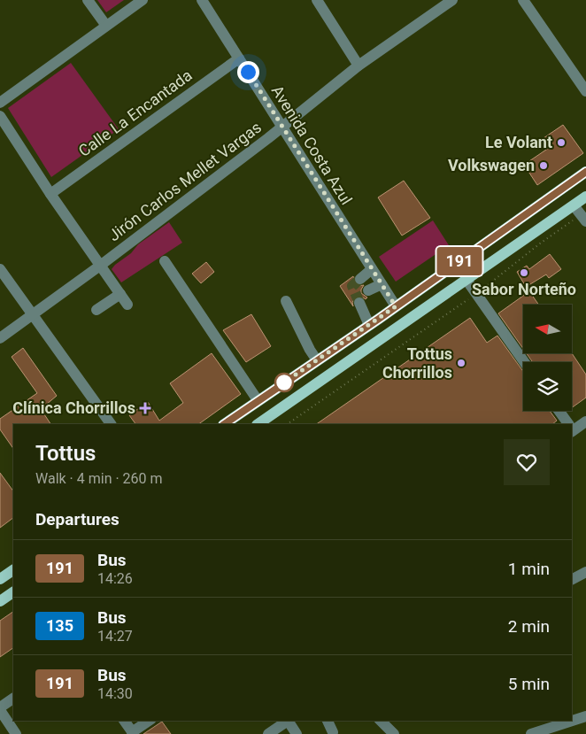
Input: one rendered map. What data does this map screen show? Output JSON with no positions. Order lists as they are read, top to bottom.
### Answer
{
  "streets": {
    "street": ["Calle La Encantada", "Avenida Costa Azul", "Jirón Carlos Mellet Vargas"]
  },
  "crossings": [
    ["Calle La Encantada", "Avenida Costa Azul"],
    ["Avenida Costa Azul", "Jirón Carlos Mellet Vargas"]
  ],
  "places": {
    "other": [
      "Le Volant",
      "Volkswagen",
      "Sabor Norteño",
      "Tottus Chorrillos"
    ],
    "health": ["Clínica Chorrillos"]
  },
  "lines": ["bus line 191"],
  "north": "left",
  "page": {
    "on_map": "191",
    "heading": [
      ["Tottus", "Walk · 4 min · 260 m"],
      "Departures"
    ],
    "list": [
      {
        "mark": "191",
        "name": "Bus",
        "note": "14:26",
        "value": "1 min"
      },
      {
        "mark": "135",
        "name": "Bus",
        "note": "14:27",
        "value": "2 min"
      },
      {
        "mark": "191",
        "name": "Bus",
        "note": "14:30",
        "value": "5 min"
      }
    ]
  }
}
